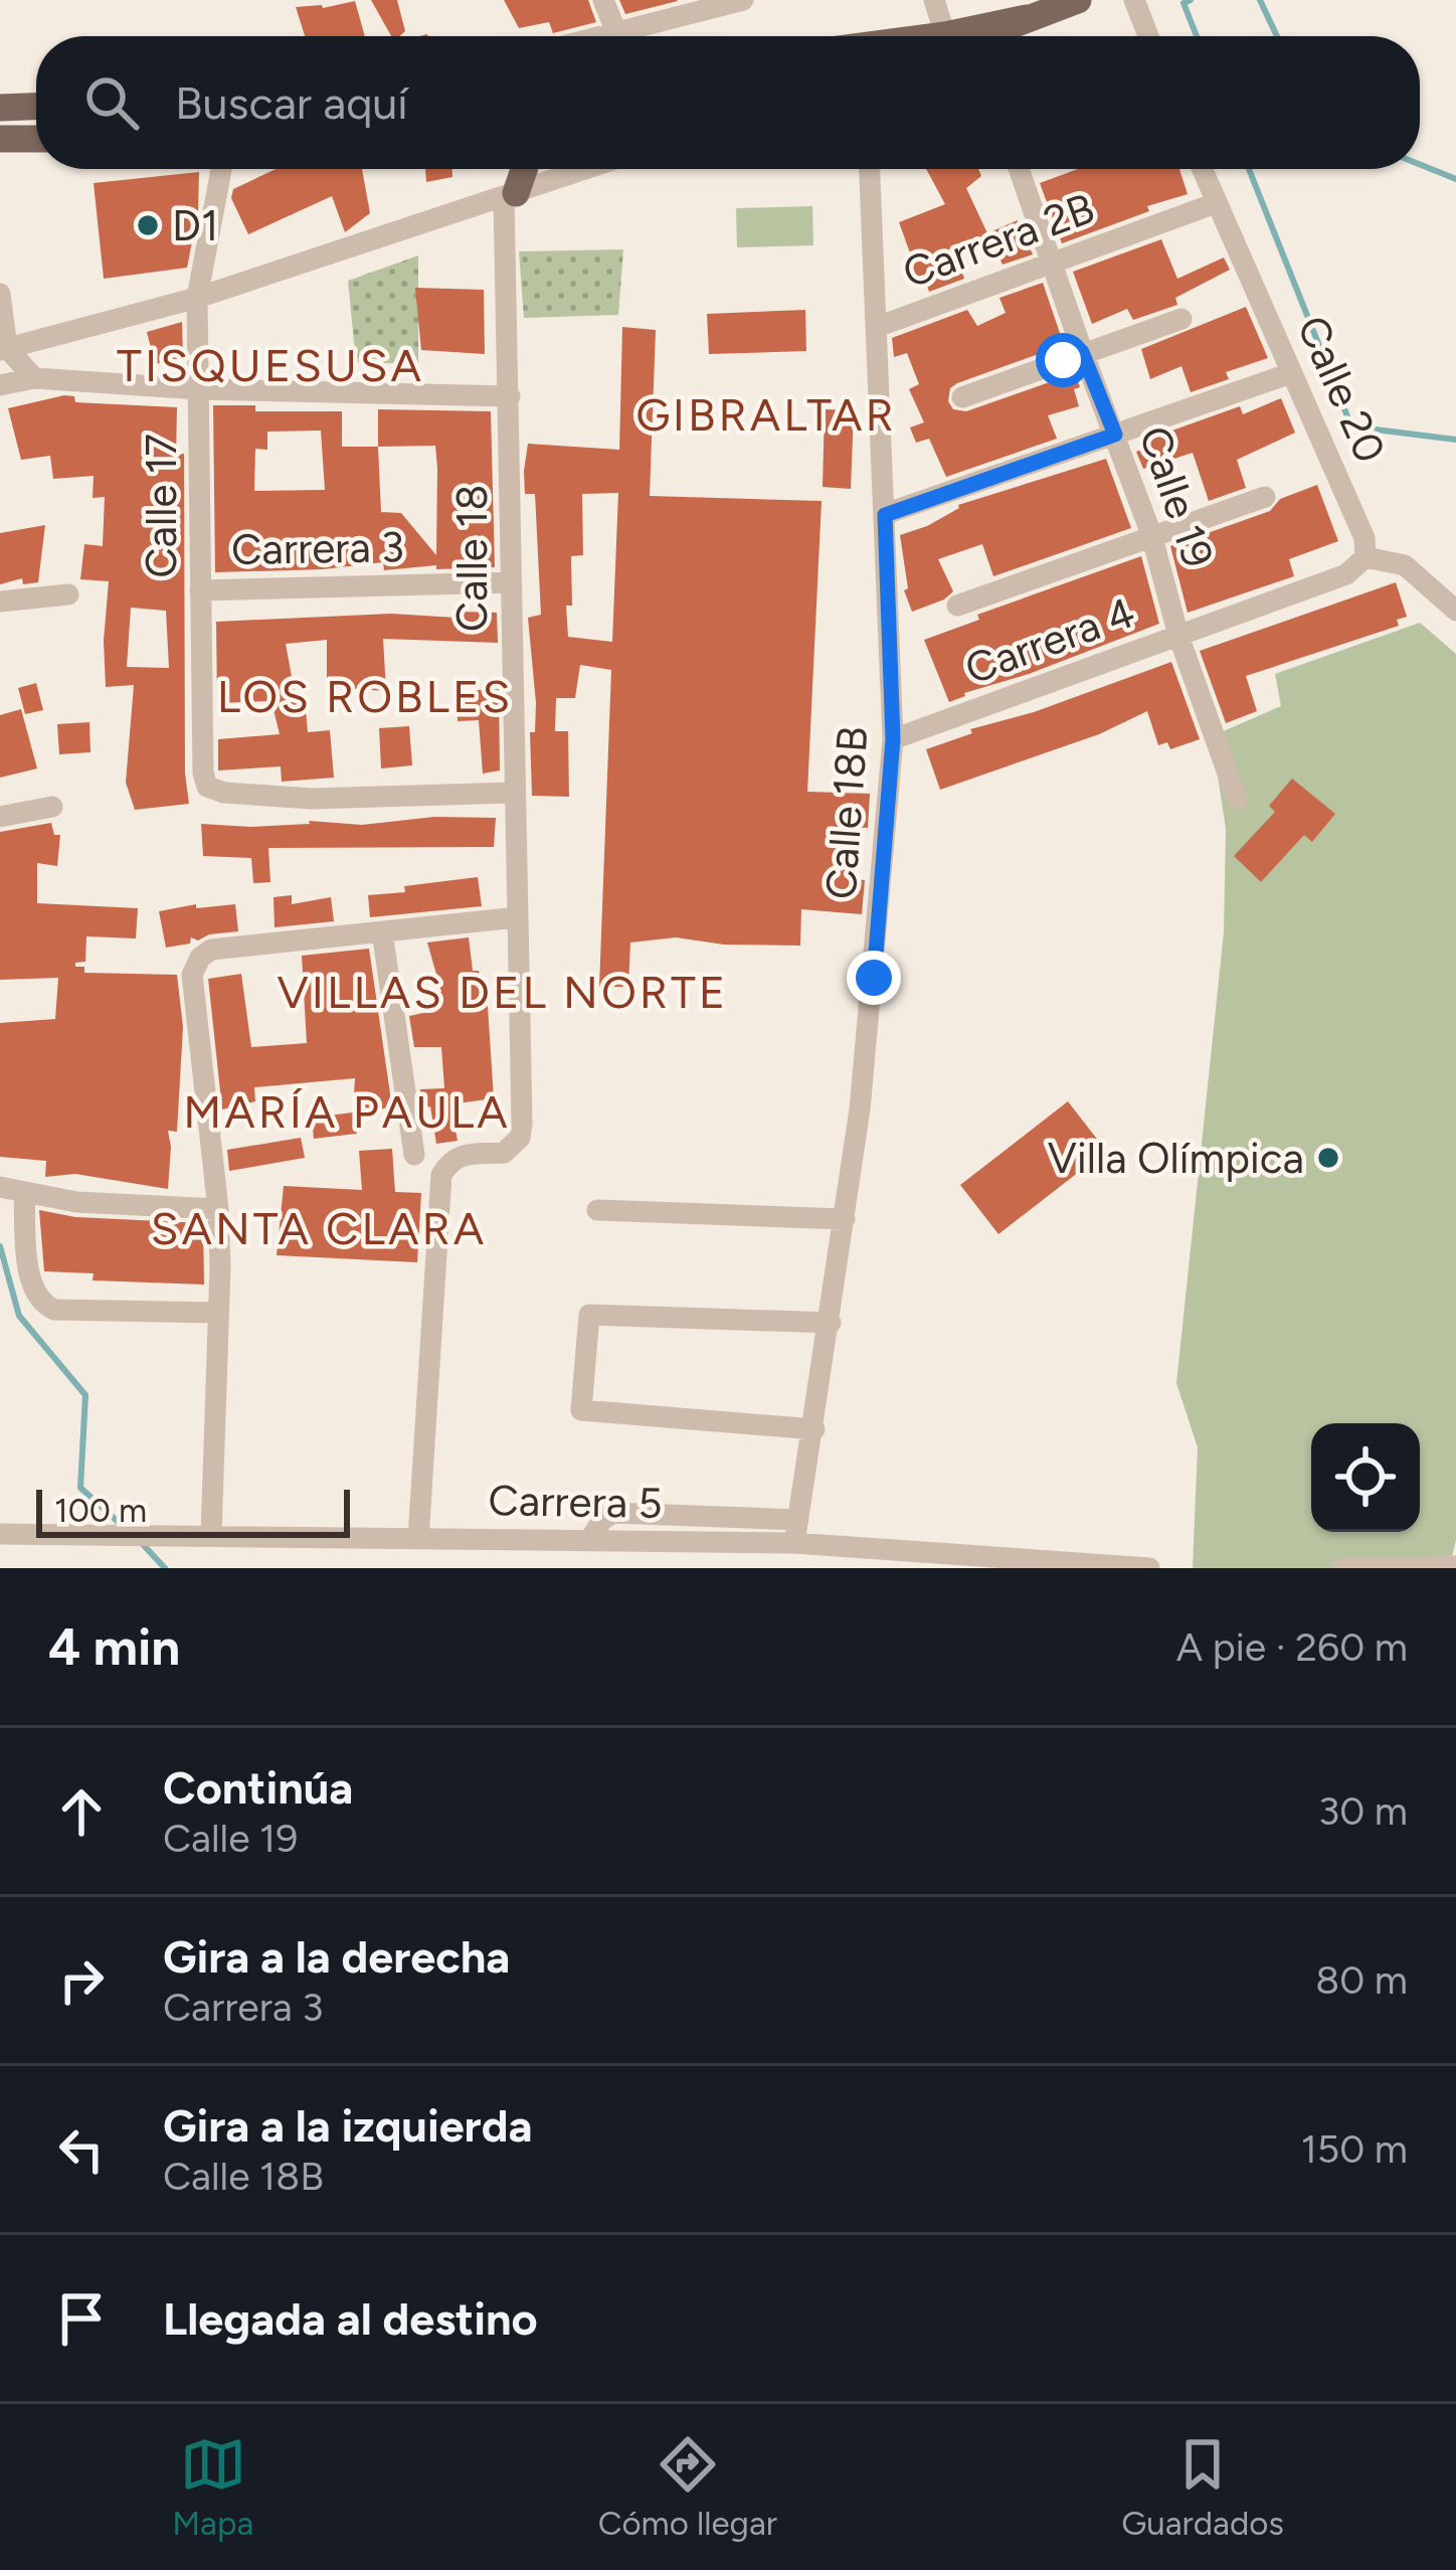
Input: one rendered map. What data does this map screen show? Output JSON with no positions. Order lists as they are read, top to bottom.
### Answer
{
  "streets": {
    "street": [
      "Carrera 2B",
      "Calle 20",
      "Calle 19",
      "Calle 17",
      "Carrera 3",
      "Calle 18",
      "Carrera 4",
      "Calle 18B",
      "Carrera 5"
    ]
  },
  "crossings": [
    ["Carrera 2B", "Calle 20"],
    ["Carrera 2B", "Calle 19"],
    ["Carrera 2B", "Calle 18B"],
    ["Calle 20", "Carrera 4"],
    ["Calle 19", "Carrera 4"],
    ["Calle 17", "Carrera 3"],
    ["Calle 17", "Calle 18"],
    ["Carrera 3", "Calle 18"],
    ["Calle 18", "Carrera 5"],
    ["Carrera 4", "Calle 18B"],
    ["Calle 18B", "Carrera 5"]
  ],
  "districts": [
    "TISQUESUSA",
    "GIBRALTAR",
    "LOS ROBLES",
    "VILLAS DEL NORTE",
    "MARÍA PAULA",
    "SANTA CLARA"
  ],
  "places": ["D1", "Villa Olímpica"],
  "scale_bar": "100 m",
  "page": {
    "search": "Buscar aquí",
    "scale": "100 m",
    "heading": ["4 min", "A pie · 260 m"],
    "list": [
      ["Continúa", "Calle 19", "30 m"],
      ["Gira a la derecha", "Carrera 3", "80 m"],
      ["Gira a la izquierda", "Calle 18B", "150 m"],
      "Llegada al destino"
    ],
    "nav": ["Mapa", "Cómo llegar", "Guardados"]
  }
}
